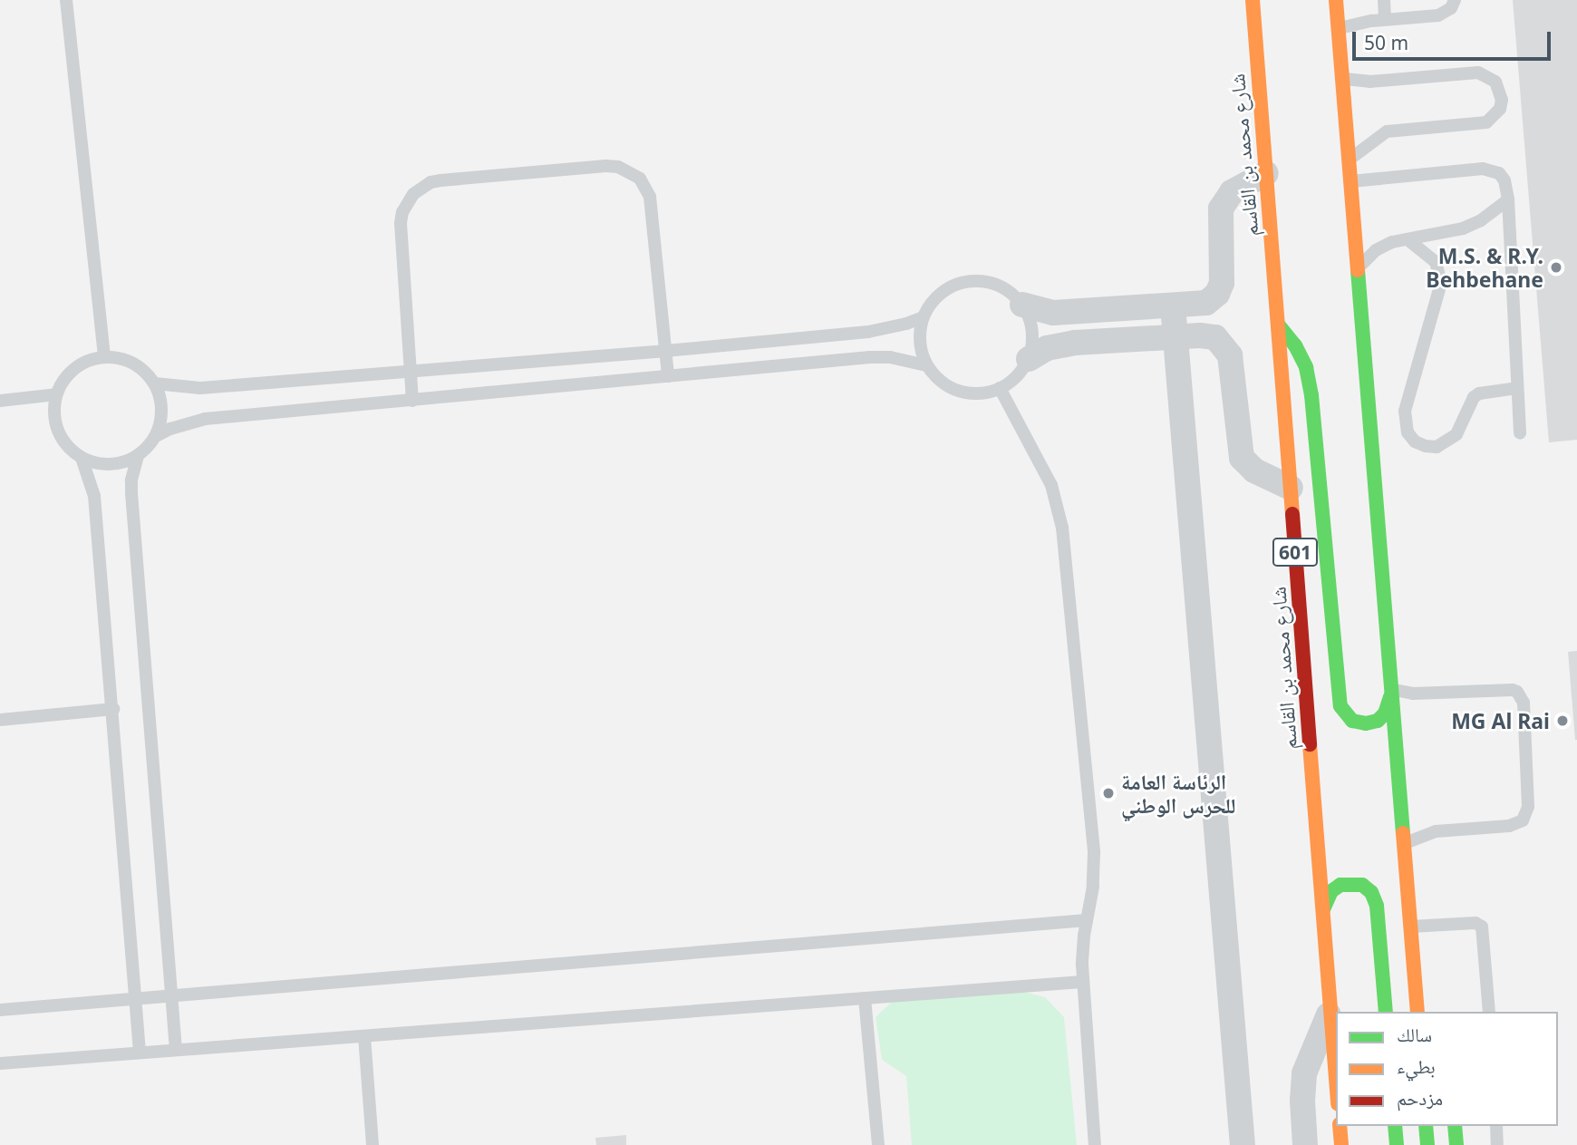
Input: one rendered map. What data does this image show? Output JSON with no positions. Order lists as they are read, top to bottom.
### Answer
{
  "streets": {
    "main road": ["شارع محمد بن القاسم", "601"]
  },
  "places": ["M.S. & R.Y. Behbehane", "MG Al Rai", "الرئاسة العامة للحرس الوطني"],
  "legend": ["سالك", "بطيء", "مزدحم"],
  "scale_bar": "50 m"
}
